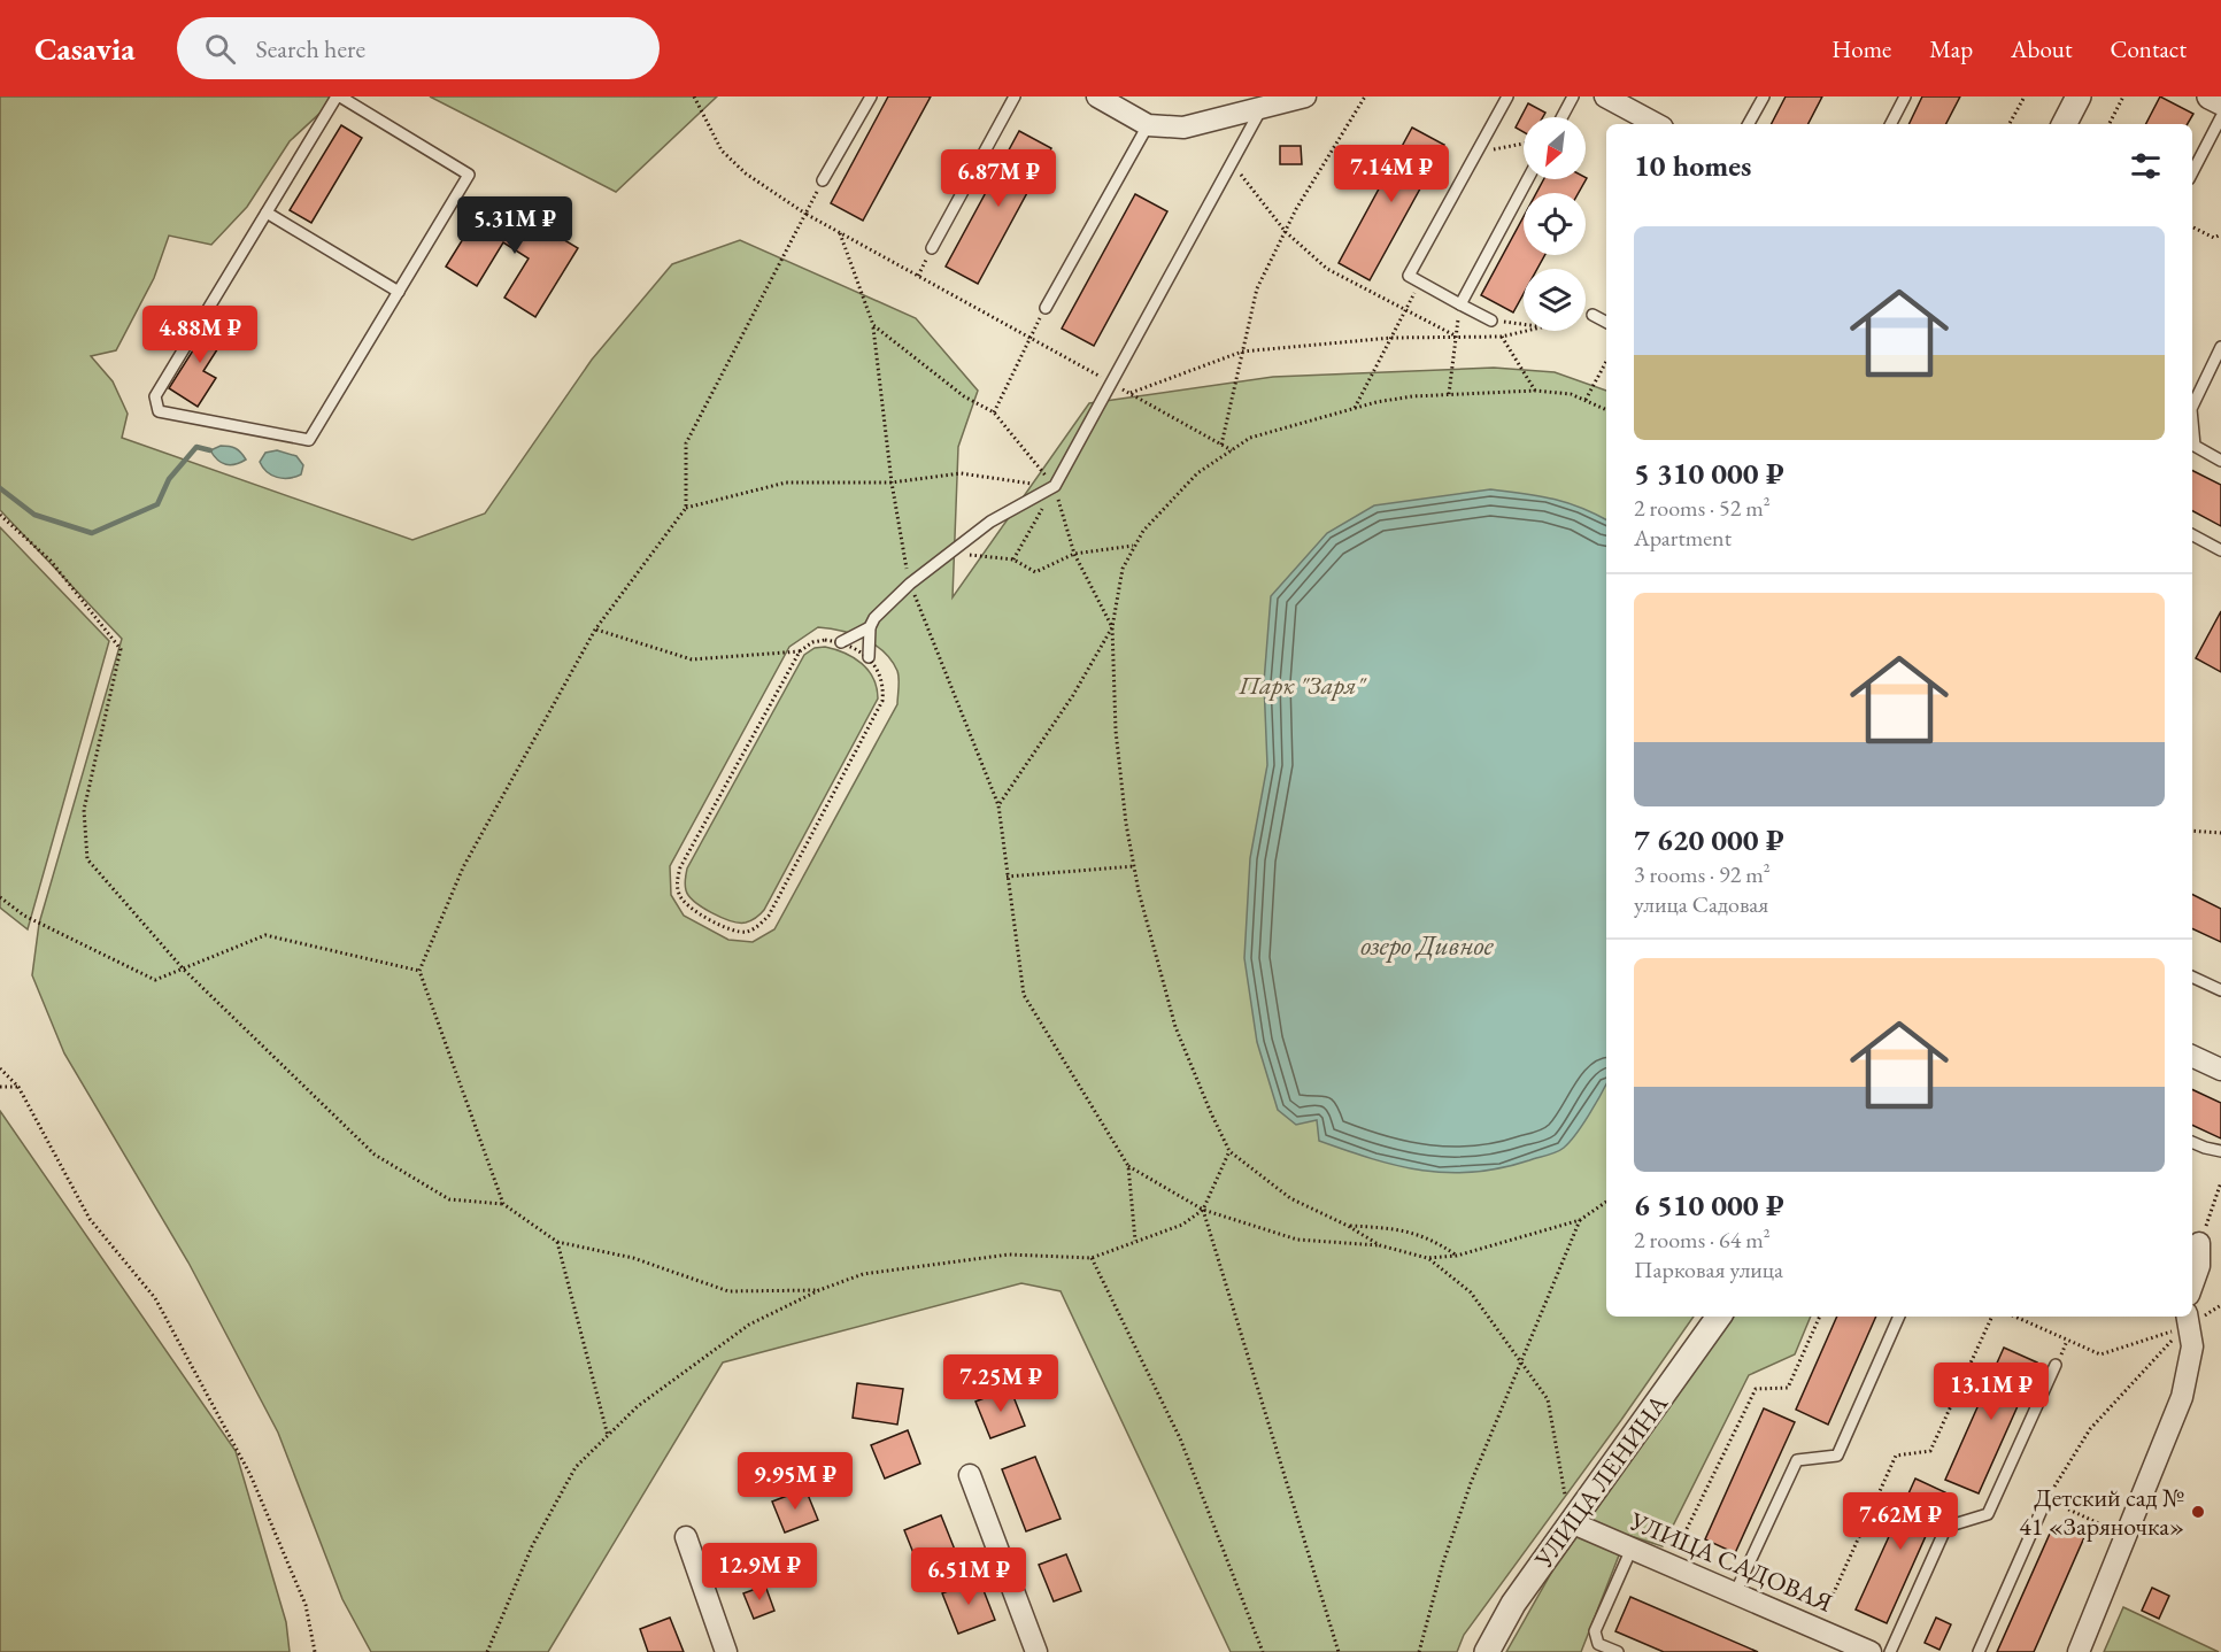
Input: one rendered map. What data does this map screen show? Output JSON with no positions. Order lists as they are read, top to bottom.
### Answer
{
  "streets": {
    "street": ["УЛИЦА ЛЕНИНА", "УЛИЦА САДОВАЯ"]
  },
  "crossings": [
    ["УЛИЦА ЛЕНИНА", "УЛИЦА САДОВАЯ"]
  ],
  "water": ["озеро Дивное"],
  "parks": ["Парк \"Заря\""],
  "places": ["Детский сад № 41 «Заряночка»"],
  "north": "bottom left",
  "page": {
    "header": "Casavia",
    "search": "Search here",
    "nav": [
      "Home",
      "Map",
      "About",
      "Contact"
    ],
    "heading": "10 homes",
    "price": [
      "7.14M ₽",
      "6.87M ₽",
      "5.31M ₽",
      "4.88M ₽",
      "7.25M ₽",
      "13.1M ₽",
      "9.95M ₽",
      "7.62M ₽",
      "12.9M ₽",
      "6.51M ₽"
    ],
    "list": [
      {
        "name": "5 310 000 ₽",
        "note": "2 rooms · 52 m² · Apartment"
      },
      {
        "name": "7 620 000 ₽",
        "note": "3 rooms · 92 m² · улица Садовая"
      },
      {
        "name": "6 510 000 ₽",
        "note": "2 rooms · 64 m² · Парковая улица"
      }
    ]
  }
}
